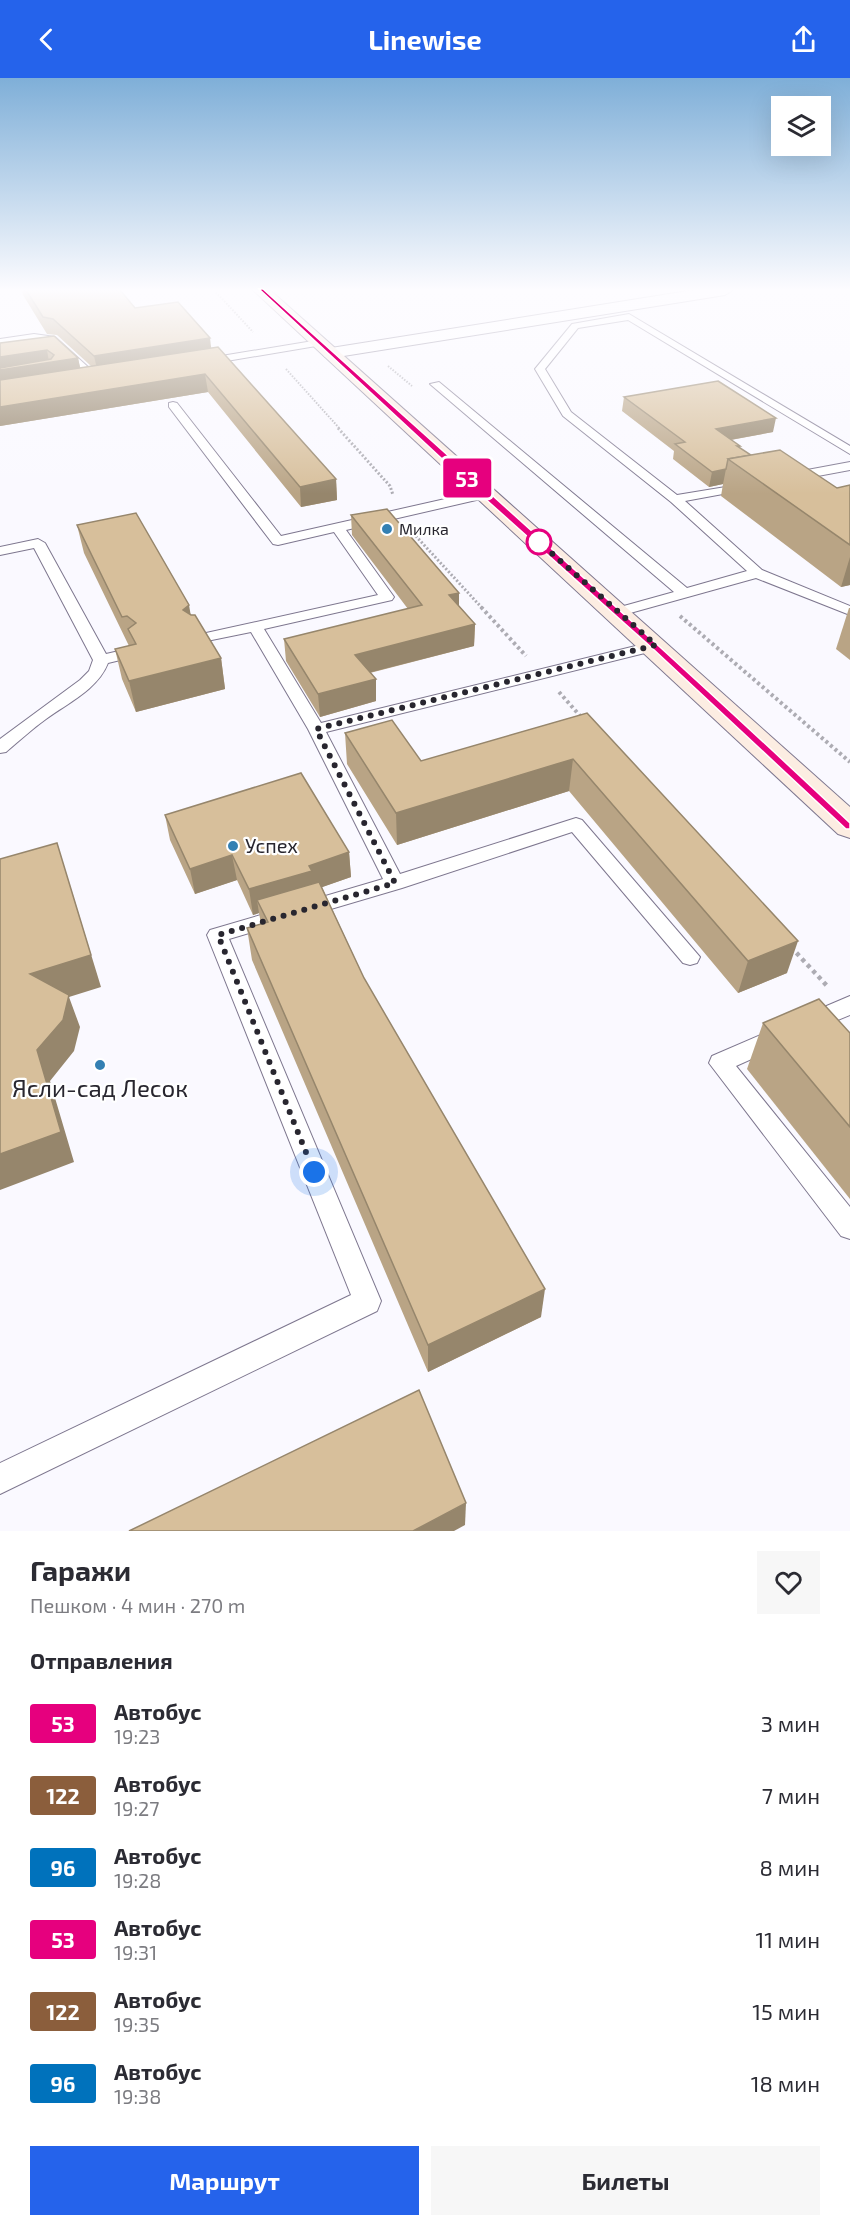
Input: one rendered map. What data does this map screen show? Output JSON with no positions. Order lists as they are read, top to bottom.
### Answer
{
  "places": ["Милка", "Успех", "Ясли-сад Лесок"],
  "lines": ["bus line 53"],
  "page": {
    "header": "Linewise",
    "on_map": "53",
    "heading": [
      ["Гаражи", "Пешком · 4 мин · 270 m"],
      "Отправления"
    ],
    "list": [
      {
        "mark": "53",
        "name": "Автобус",
        "note": "19:23",
        "value": "3 мин"
      },
      {
        "mark": "122",
        "name": "Автобус",
        "note": "19:27",
        "value": "7 мин"
      },
      {
        "mark": "96",
        "name": "Автобус",
        "note": "19:28",
        "value": "8 мин"
      },
      {
        "mark": "53",
        "name": "Автобус",
        "note": "19:31",
        "value": "11 мин"
      },
      {
        "mark": "122",
        "name": "Автобус",
        "note": "19:35",
        "value": "15 мин"
      },
      {
        "mark": "96",
        "name": "Автобус",
        "note": "19:38",
        "value": "18 мин"
      }
    ],
    "buttons": ["Маршрут", "Билеты"]
  }
}
